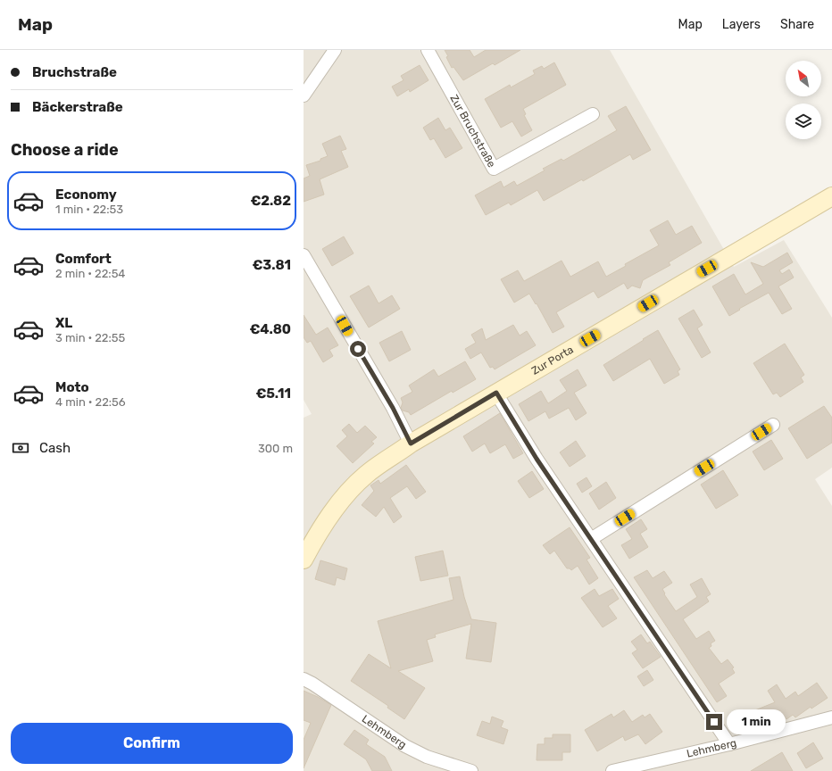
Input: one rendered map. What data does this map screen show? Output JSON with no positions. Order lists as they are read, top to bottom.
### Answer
{
  "streets": {
    "main road": ["Zur Porta"],
    "street": ["Zur Bruchstraße", "Lehmberg"]
  },
  "north": "top left",
  "page": {
    "header": "Map",
    "nav": ["Map", "Layers", "Share"],
    "banner": ["Bruchstraße", "Bäckerstraße"],
    "heading": "Choose a ride",
    "list": [
      {
        "name": "Economy",
        "note": "1 min · 22:53",
        "value": "€2.82"
      },
      {
        "name": "Comfort",
        "note": "2 min · 22:54",
        "value": "€3.81"
      },
      {
        "name": "XL",
        "note": "3 min · 22:55",
        "value": "€4.80"
      },
      {
        "name": "Moto",
        "note": "4 min · 22:56",
        "value": "€5.11"
      }
    ],
    "pay": ["Cash", "300 m"],
    "bubble": "1 min",
    "buttons": "Confirm"
  }
}
